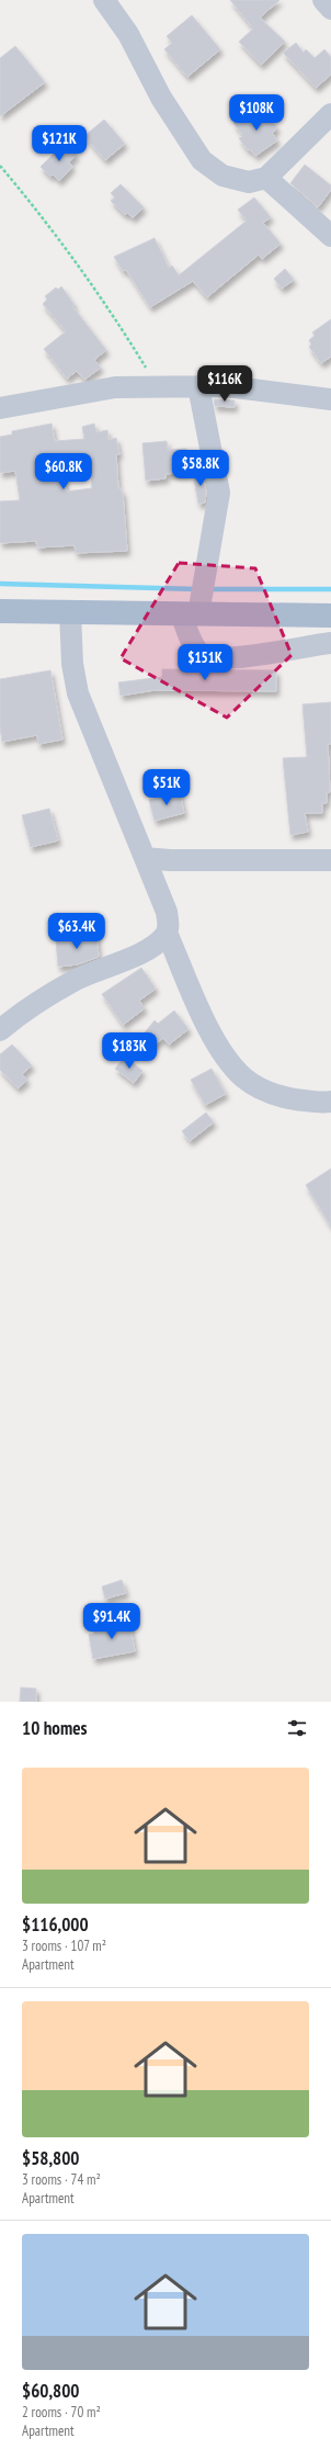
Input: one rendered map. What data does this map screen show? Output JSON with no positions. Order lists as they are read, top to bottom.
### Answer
{
  "page": {
    "price": [
      "$108K",
      "$121K",
      "$116K",
      "$58.8K",
      "$60.8K",
      "$151K",
      "$51K",
      "$63.4K",
      "$183K",
      "$91.4K"
    ],
    "heading": "10 homes",
    "list": [
      {
        "name": "$116,000",
        "note": "3 rooms · 107 m² · Apartment"
      },
      {
        "name": "$58,800",
        "note": "3 rooms · 74 m² · Apartment"
      },
      {
        "name": "$60,800",
        "note": "2 rooms · 70 m² · Apartment"
      }
    ]
  }
}
